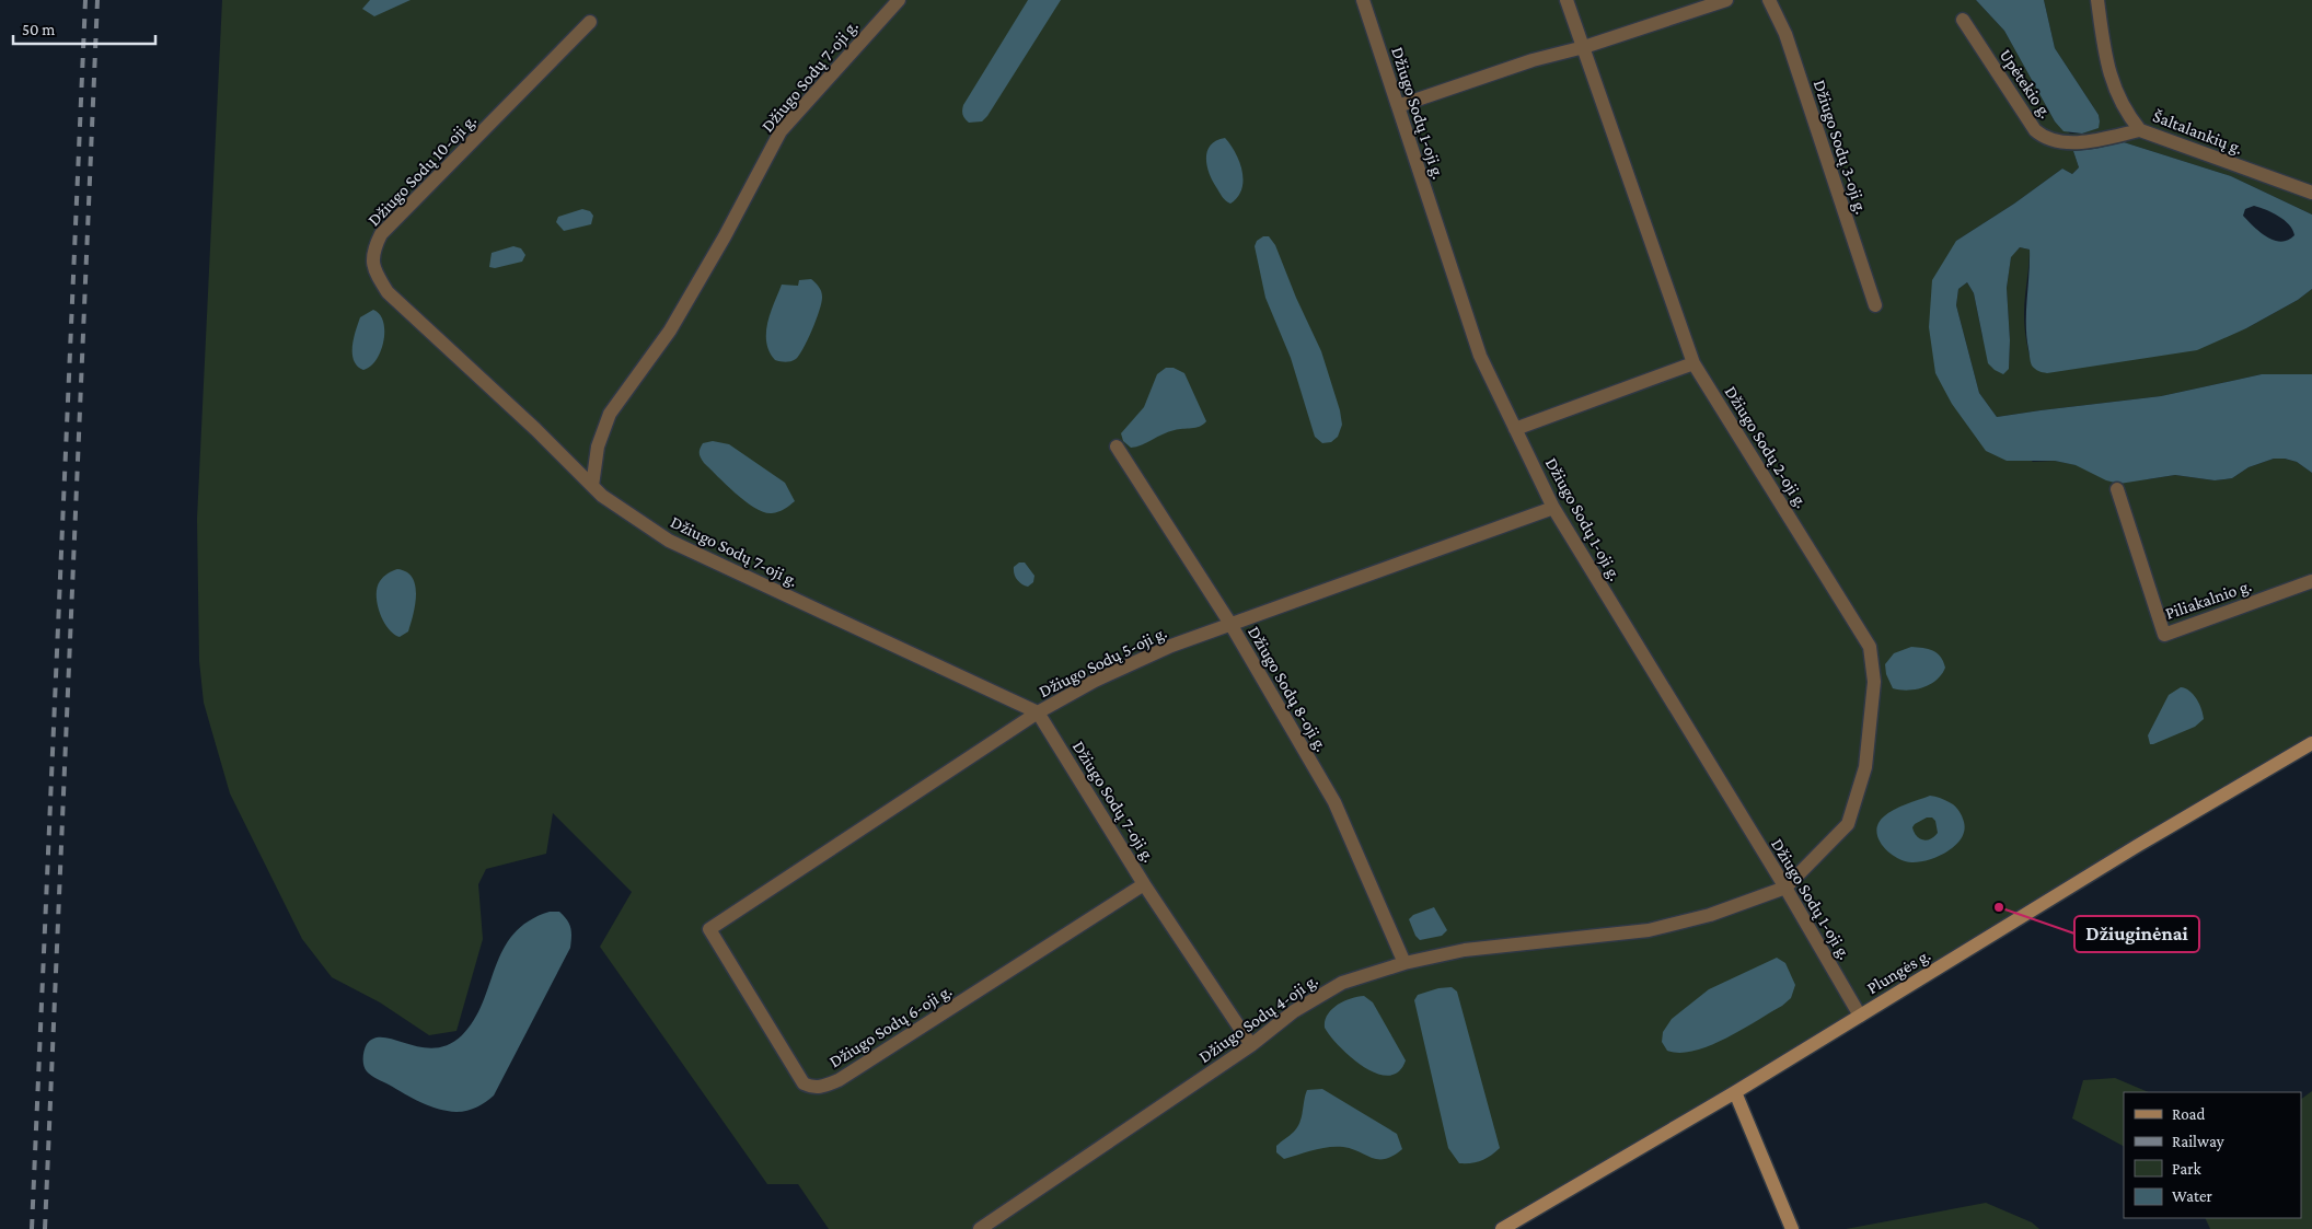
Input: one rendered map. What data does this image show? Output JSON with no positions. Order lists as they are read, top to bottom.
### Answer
{
  "streets": {
    "main road": ["Plungės g."],
    "street": [
      "Džiugo Sodų 7-oji g.",
      "Upėtekio g.",
      "Džiugo Sodų 1-oji g.",
      "Šaltalankių g.",
      "Džiugo Sodų 3-oji g.",
      "Džiugo Sodų 10-oji g.",
      "Džiugo Sodų 2-oji g.",
      "Piliakalnio g.",
      "Džiugo Sodų 5-oji g.",
      "Džiugo Sodų 8-oji g.",
      "Džiugo Sodų 4-oji g.",
      "Džiugo Sodų 6-oji g."
    ]
  },
  "crossings": [
    ["Džiugo Sodų 7-oji g.", "Džiugo Sodų 10-oji g."],
    ["Džiugo Sodų 7-oji g.", "Džiugo Sodų 5-oji g."],
    ["Džiugo Sodų 7-oji g.", "Džiugo Sodų 4-oji g."],
    ["Džiugo Sodų 7-oji g.", "Džiugo Sodų 6-oji g."],
    ["Upėtekio g.", "Šaltalankių g."],
    ["Džiugo Sodų 1-oji g.", "Džiugo Sodų 2-oji g."],
    ["Džiugo Sodų 1-oji g.", "Džiugo Sodų 5-oji g."],
    ["Džiugo Sodų 1-oji g.", "Plungės g."],
    ["Džiugo Sodų 1-oji g.", "Džiugo Sodų 4-oji g."],
    ["Džiugo Sodų 2-oji g.", "Džiugo Sodų 4-oji g."],
    ["Džiugo Sodų 5-oji g.", "Džiugo Sodų 8-oji g."],
    ["Džiugo Sodų 5-oji g.", "Džiugo Sodų 6-oji g."],
    ["Džiugo Sodų 8-oji g.", "Džiugo Sodų 4-oji g."]
  ],
  "places": ["Džiuginėnai"],
  "legend": [
    "Road",
    "Railway",
    "Park",
    "Water"
  ],
  "scale_bar": "50 m"
}
